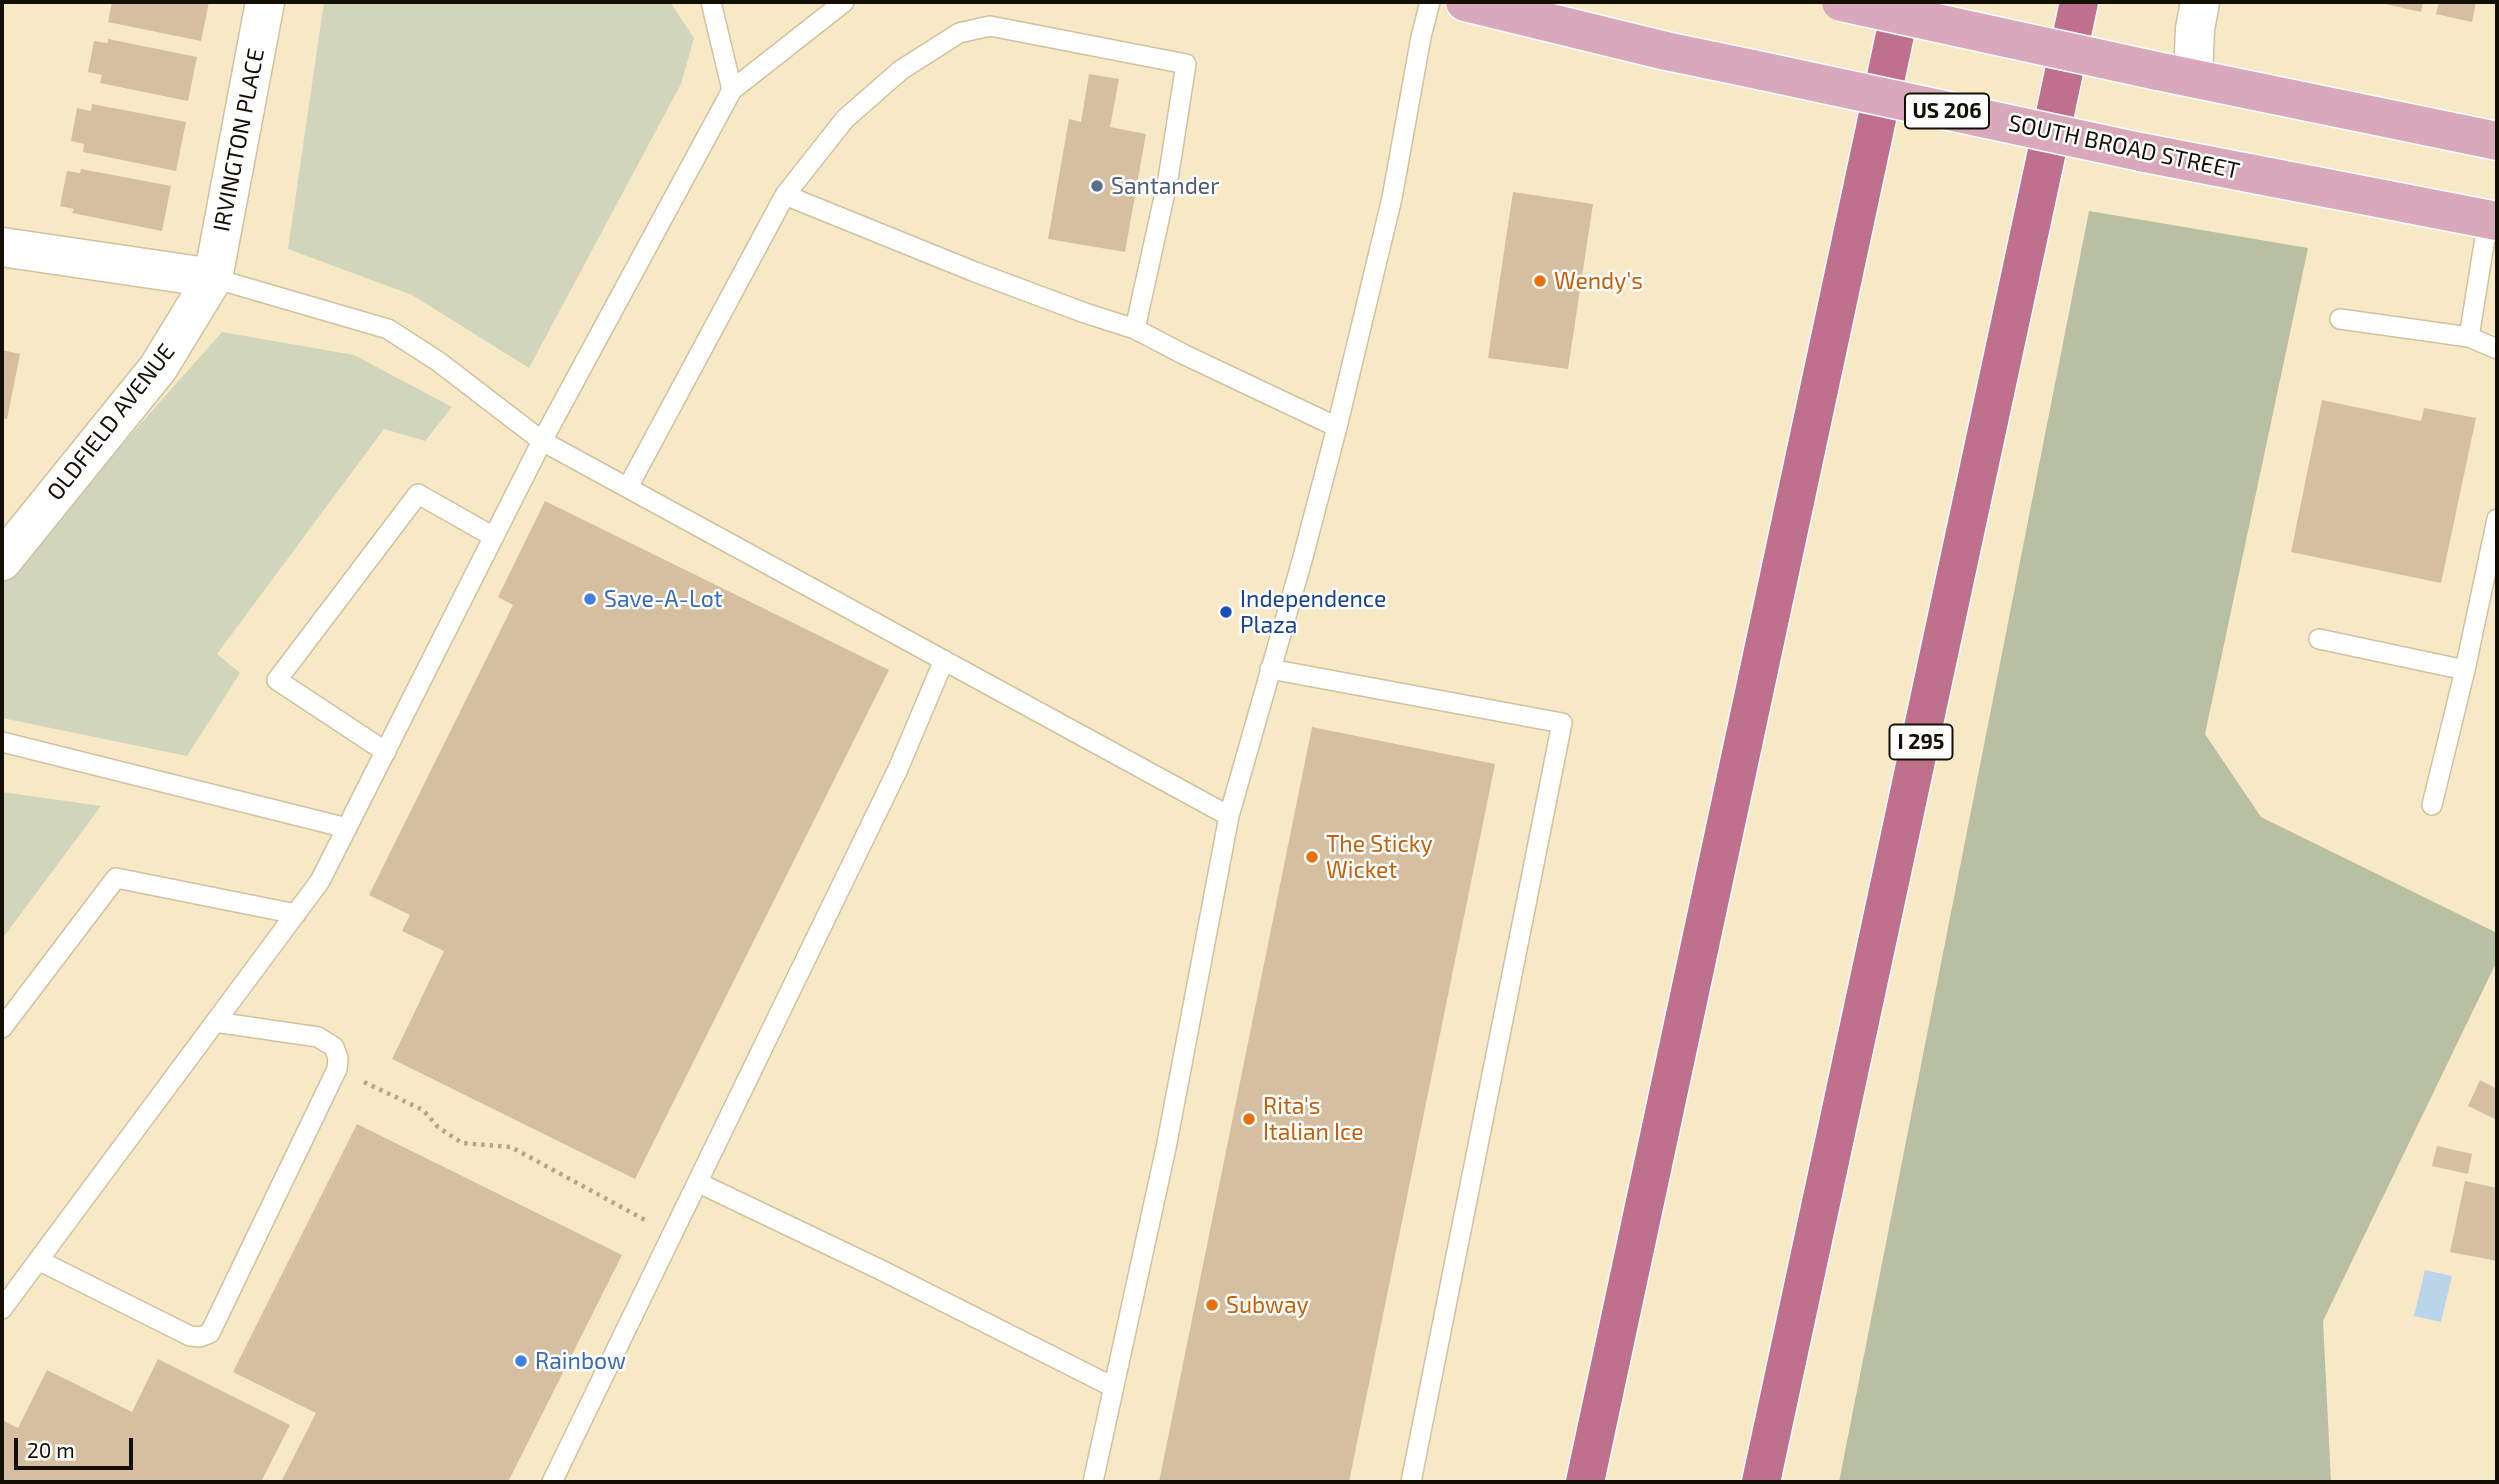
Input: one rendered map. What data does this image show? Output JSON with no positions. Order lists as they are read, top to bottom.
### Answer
{
  "streets": {
    "highway": ["I 295"],
    "main road": ["US 206", "SOUTH BROAD STREET"],
    "street": ["IRVINGTON PLACE", "OLDFIELD AVENUE"]
  },
  "crossings": [
    ["IRVINGTON PLACE", "OLDFIELD AVENUE"]
  ],
  "places": [
    "Santander",
    "Wendy's",
    "Save-A-Lot",
    "Independence Plaza",
    "The Sticky Wicket",
    "Rita's Italian Ice",
    "Subway",
    "Rainbow"
  ],
  "scale_bar": "20 m"
}
